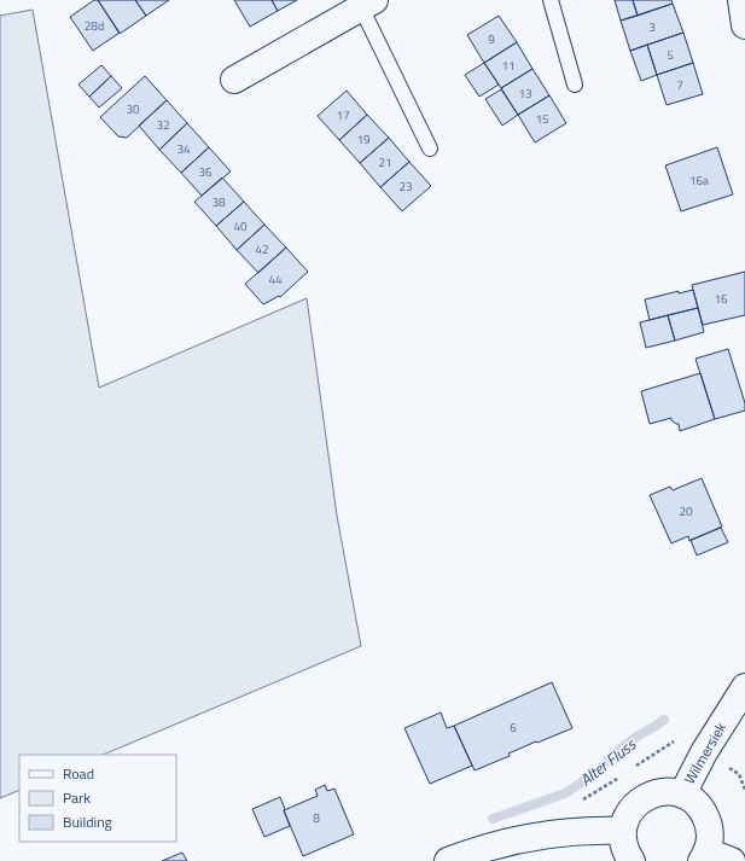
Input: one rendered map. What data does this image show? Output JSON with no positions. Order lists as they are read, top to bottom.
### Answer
{
  "streets": {
    "street": ["Wilmersiek"]
  },
  "water": ["Alter Fluss"],
  "house_numbers": [
    "28d",
    "3",
    "9",
    "5",
    "11",
    "7",
    "13",
    "30",
    "17",
    "15",
    "32",
    "19",
    "34",
    "21",
    "36",
    "16a",
    "23",
    "38",
    "40",
    "42",
    "44",
    "16",
    "20",
    "6",
    "8"
  ],
  "legend": ["Road", "Park", "Building"]
}
